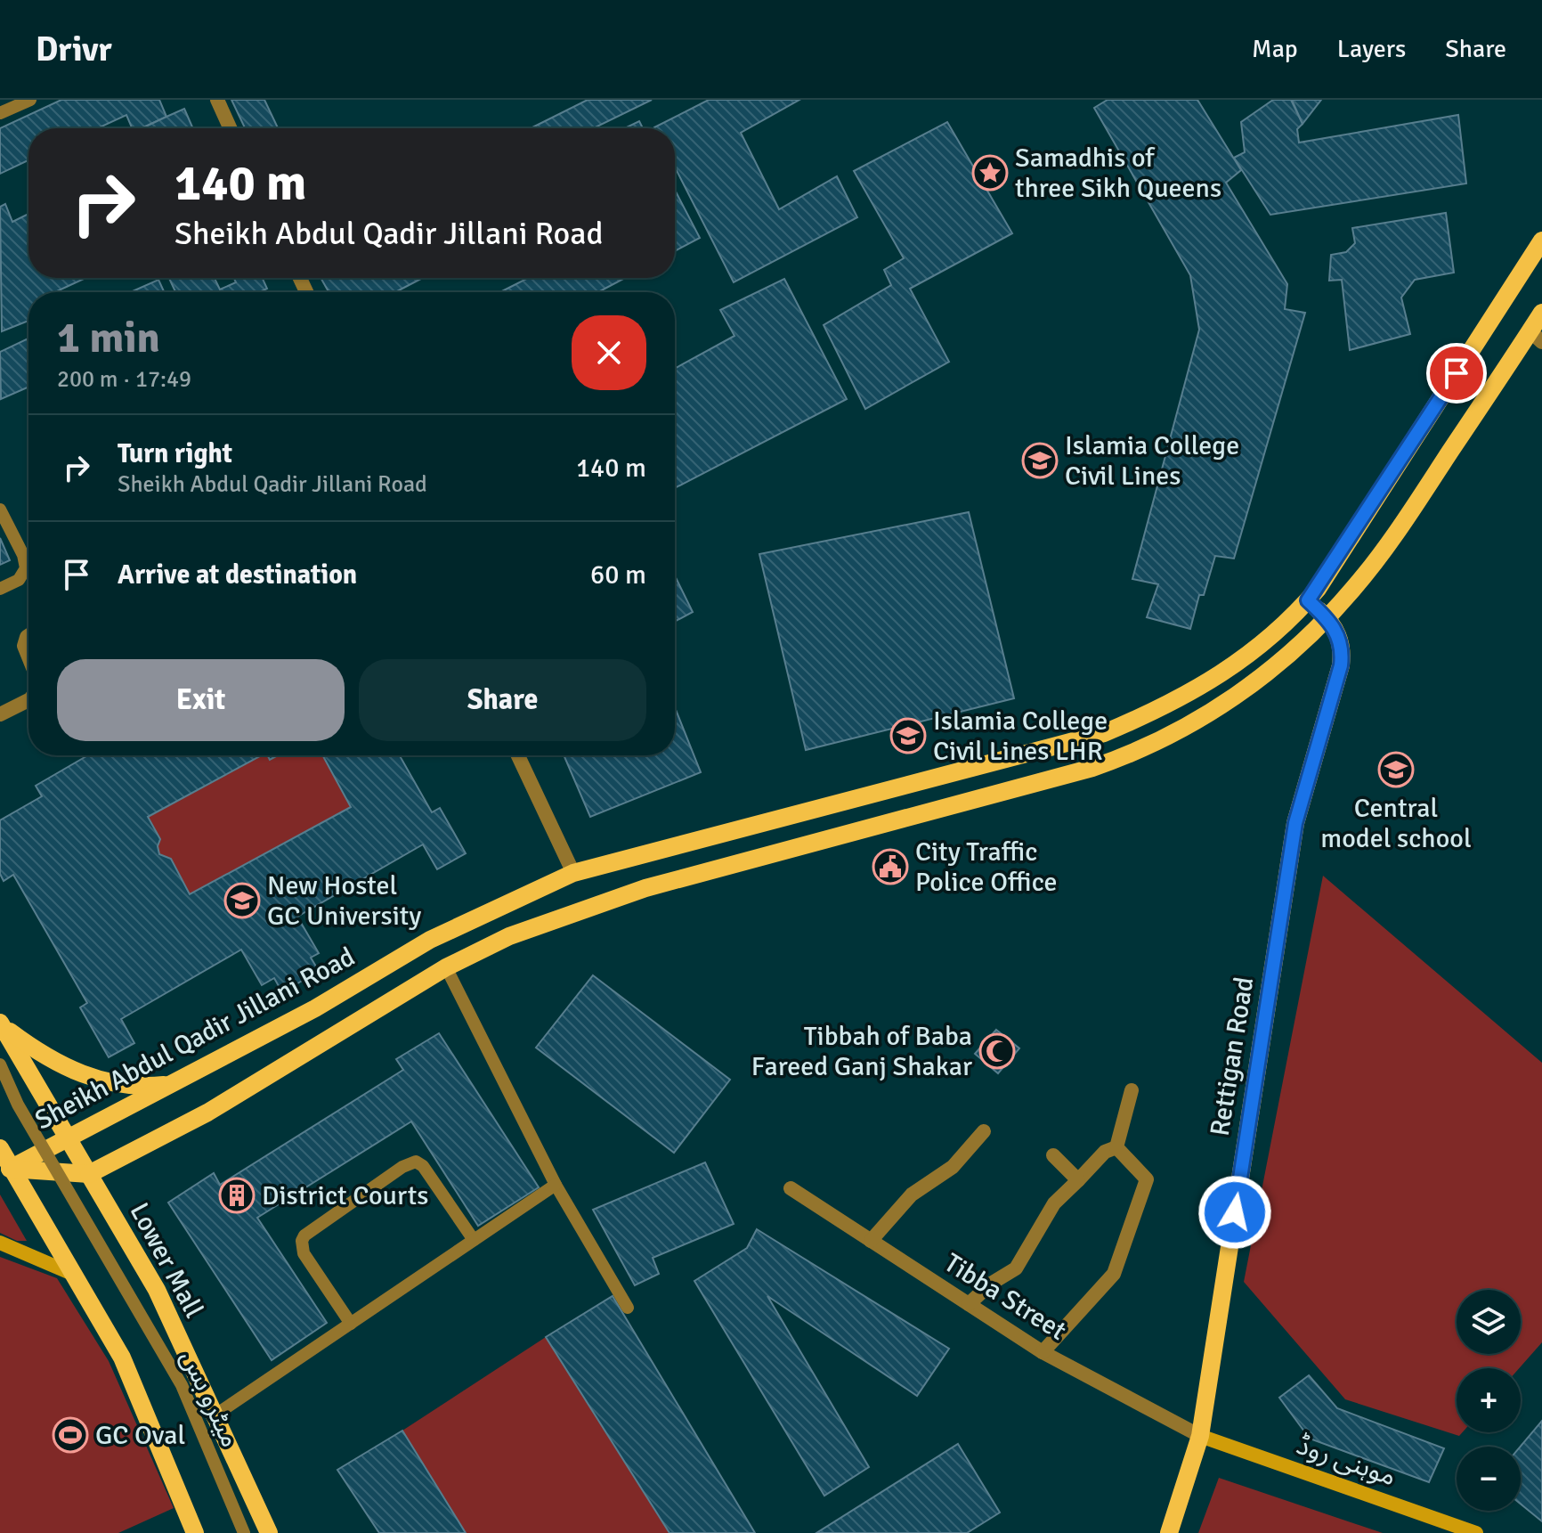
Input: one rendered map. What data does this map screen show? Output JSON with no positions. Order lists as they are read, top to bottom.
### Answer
{
  "streets": {
    "main road": [
      "Sheikh Abdul Qadir Jillani Road",
      "Rettigan Road",
      "Lower Mall",
      "موہنی روڈ"
    ],
    "street": ["Tibba Street"],
    "lane": ["میٹرو بس"]
  },
  "crossings": [
    ["Sheikh Abdul Qadir Jillani Road", "Rettigan Road"],
    ["Sheikh Abdul Qadir Jillani Road", "Lower Mall"],
    ["Rettigan Road", "Tibba Street"],
    ["Rettigan Road", "موہنی روڈ"],
    ["Tibba Street", "موہنی روڈ"]
  ],
  "places": {
    "place": ["Samadhis of three Sikh Queens"],
    "school or university": [
      "Islamia College Civil Lines",
      "Islamia College Civil Lines LHR",
      "Central model school",
      "New Hostel GC University"
    ],
    "public building": ["City Traffic Police Office"],
    "mosque": ["Tibbah of Baba Fareed Ganj Shakar"],
    "building": ["District Courts"],
    "sports": ["GC Oval"]
  },
  "page": {
    "header": "Drivr",
    "nav": ["Map", "Layers", "Share"],
    "turn": ["140 m", "Sheikh Abdul Qadir Jillani Road"],
    "heading": ["1 min", "200 m · 17:49"],
    "list": [
      {
        "name": "Turn right",
        "note": "Sheikh Abdul Qadir Jillani Road",
        "value": "140 m"
      },
      {
        "name": "Arrive at destination",
        "value": "60 m"
      }
    ],
    "buttons": ["Exit", "Share"],
    "map_buttons": ["+", "−"]
  }
}
